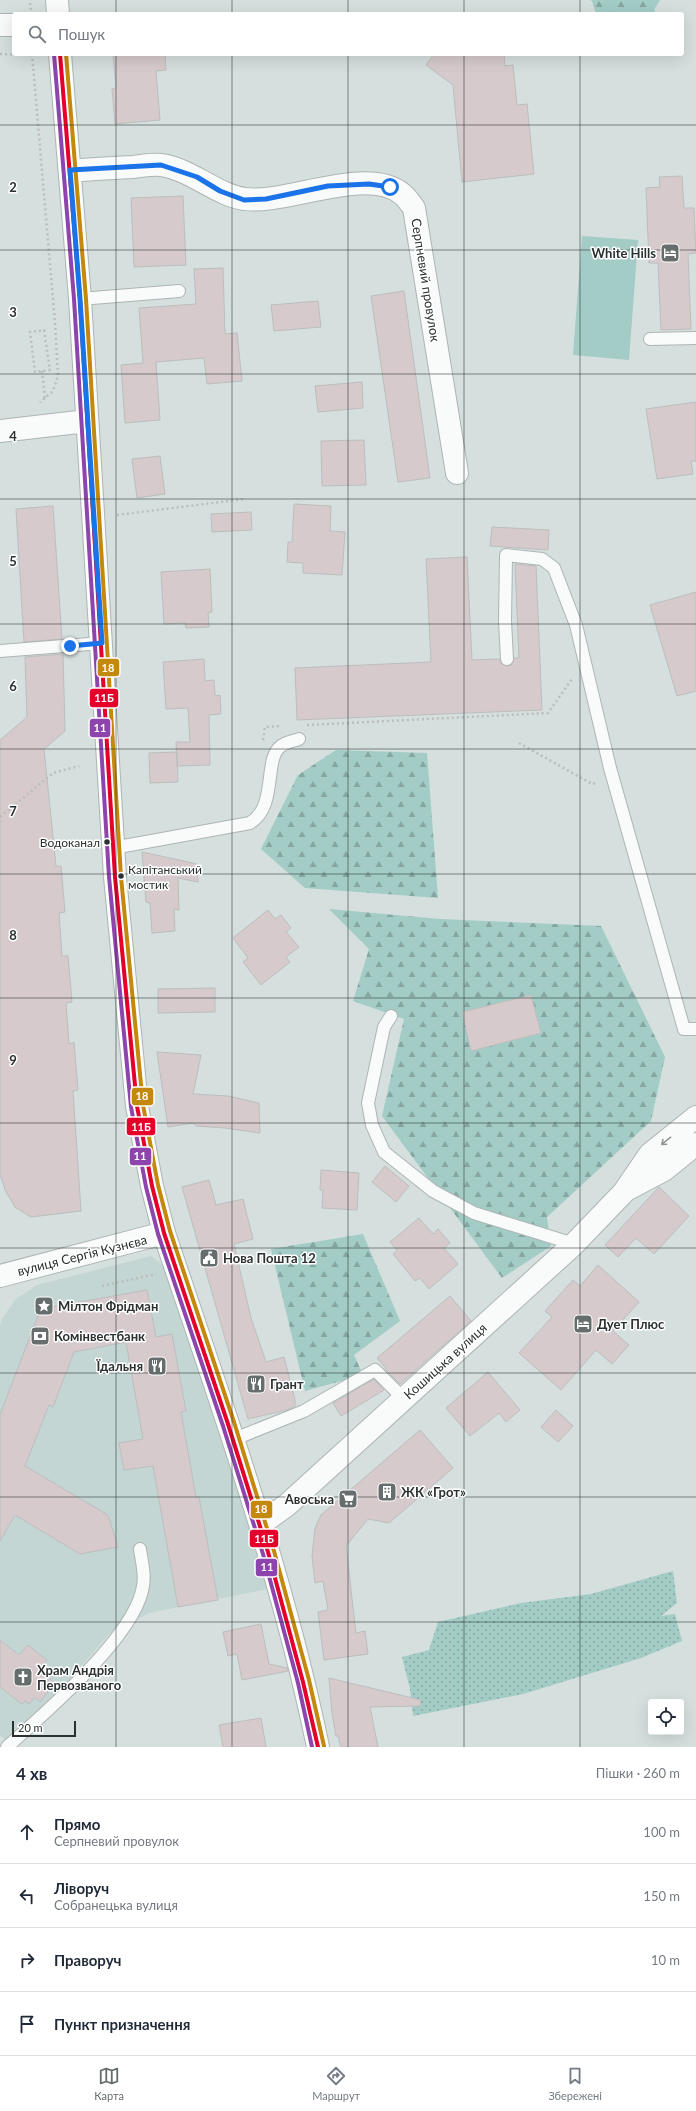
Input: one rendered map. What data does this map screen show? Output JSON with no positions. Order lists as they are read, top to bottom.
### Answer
{
  "streets": {
    "main road": ["Серпневий провулок", "вулиця Сергія Кузнєва", "Кошицька вулиця"]
  },
  "places": {
    "hotel": ["White Hills", "Дует Плюс"],
    "other": ["Водоканал", "Капітанський мостик"],
    "public building": ["Нова Пошта 12"],
    "place": ["Мілтон Фрідман"],
    "bank": ["Комінвестбанк"],
    "restaurant": ["Їдальня", "Грант"],
    "building": ["ЖК «Грот»"],
    "supermarket": ["Авоська"],
    "church": ["Храм Андрія Первозваного"]
  },
  "lines": ["transit line 11Б", "transit line 11", "transit line 18"],
  "scale_bar": "20 m",
  "page": {
    "search": "Пошук",
    "scale": "20 m",
    "heading": ["4 хв", "Пішки · 260 m"],
    "list": [
      ["Прямо", "Серпневий провулок", "100 m"],
      ["Ліворуч", "Собранецька вулиця", "150 m"],
      ["Праворуч", "10 m"],
      "Пункт призначення"
    ],
    "nav": ["Карта", "Маршрут", "Збережені"]
  },
  "grid": {
    "rows": [
      "2",
      "3",
      "4",
      "5",
      "6",
      "7",
      "8",
      "9"
    ]
  }
}
